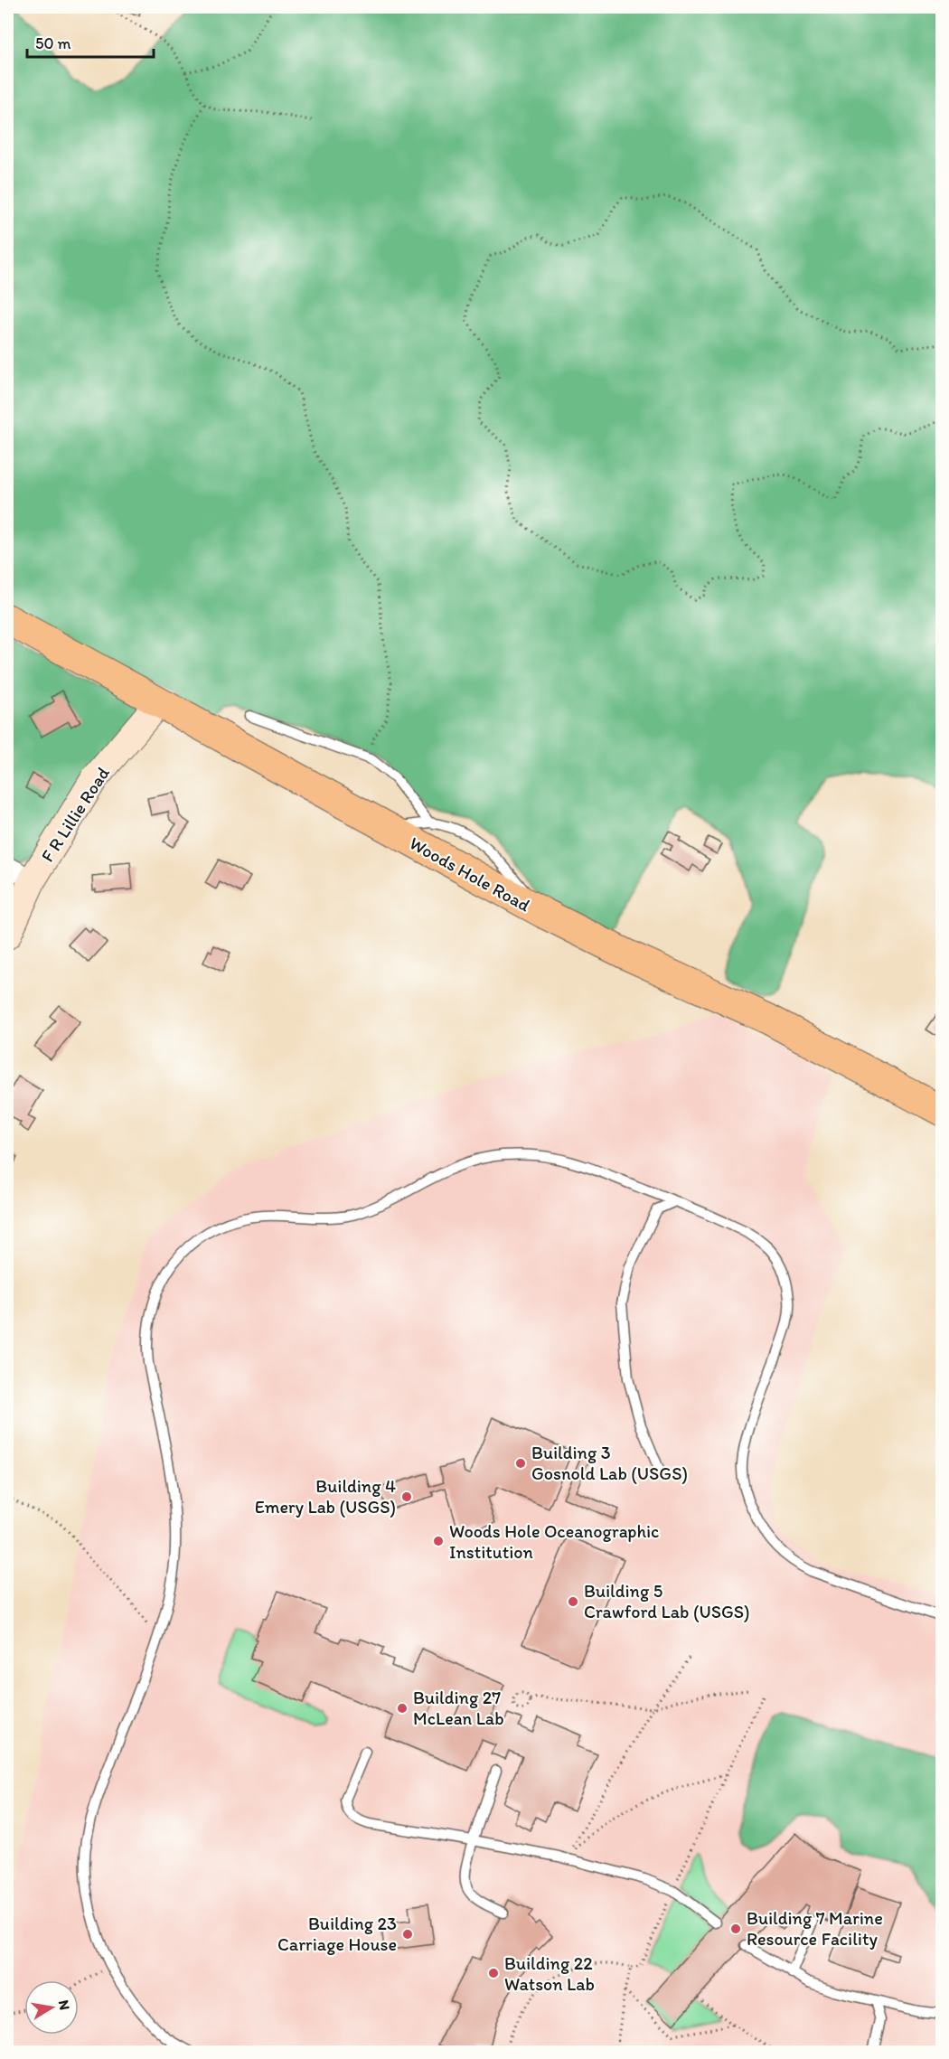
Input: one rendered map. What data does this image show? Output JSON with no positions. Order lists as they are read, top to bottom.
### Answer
{
  "streets": {
    "highway": ["Woods Hole Road"],
    "street": ["F R Lillie Road"]
  },
  "crossings": [
    ["F R Lillie Road", "Woods Hole Road"]
  ],
  "places": [
    "Building 3 Gosnold Lab (USGS)",
    "Building 4 Emery Lab (USGS)",
    "Woods Hole Oceanographic Institution",
    "Building 5 Crawford Lab (USGS)",
    "Building 27 McLean Lab",
    "Building 7 Marine Resource Facility",
    "Building 23 Carriage House",
    "Building 22 Watson Lab"
  ],
  "scale_bar": "50 m",
  "north": "right"
}
